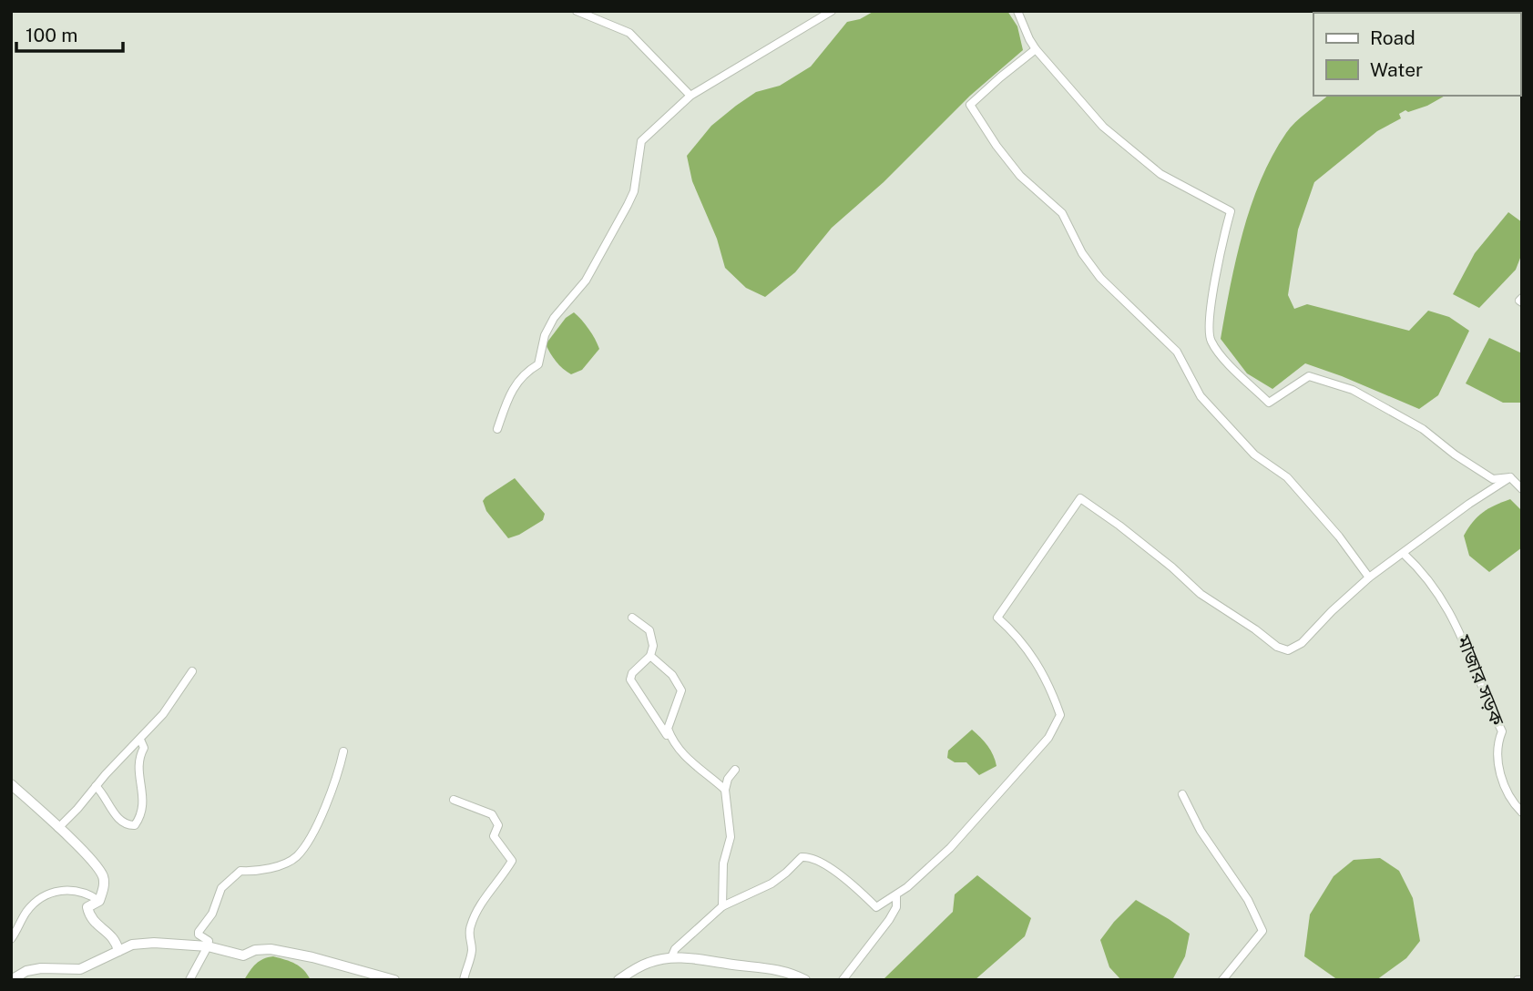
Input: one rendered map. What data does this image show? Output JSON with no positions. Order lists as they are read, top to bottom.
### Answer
{
  "streets": {
    "street": ["মাজার সড়ক"]
  },
  "legend": ["Road", "Water"],
  "scale_bar": "100 m"
}
